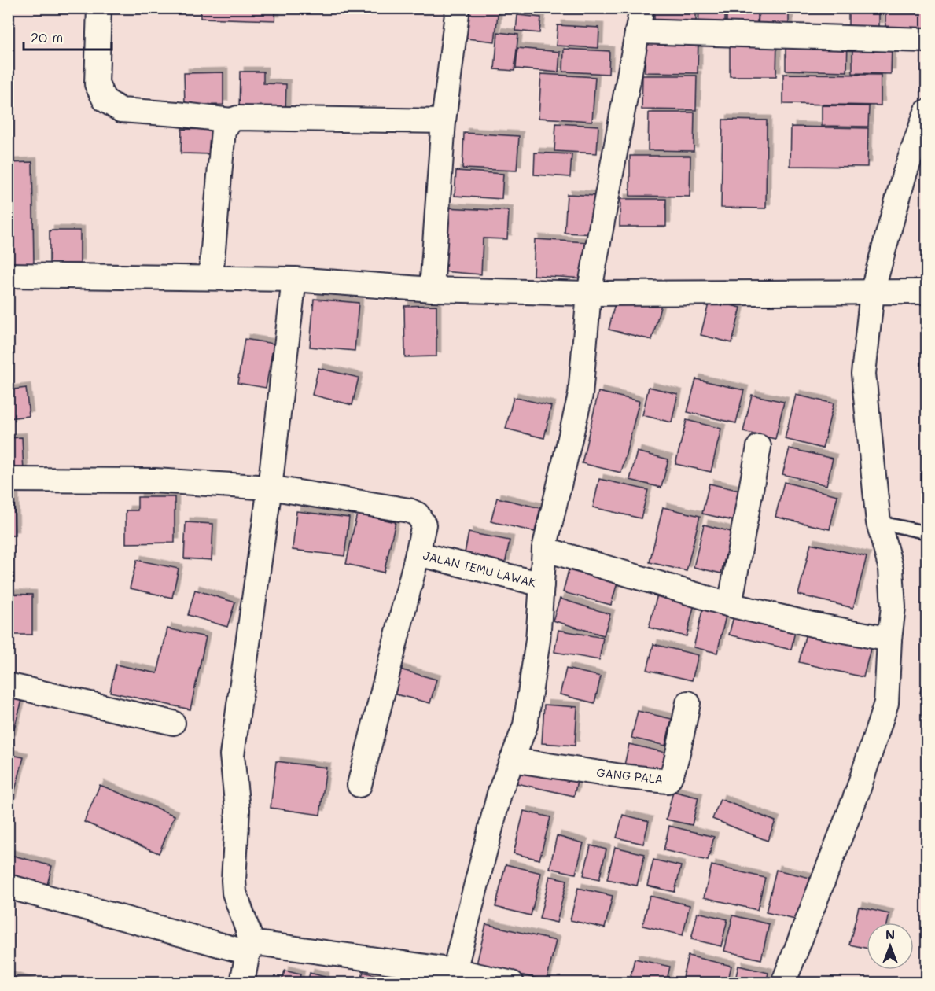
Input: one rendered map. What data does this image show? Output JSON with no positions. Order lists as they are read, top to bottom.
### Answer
{
  "streets": {
    "street": ["JALAN TEMU LAWAK", "GANG PALA"]
  },
  "scale_bar": "20 m",
  "north": "top"
}
